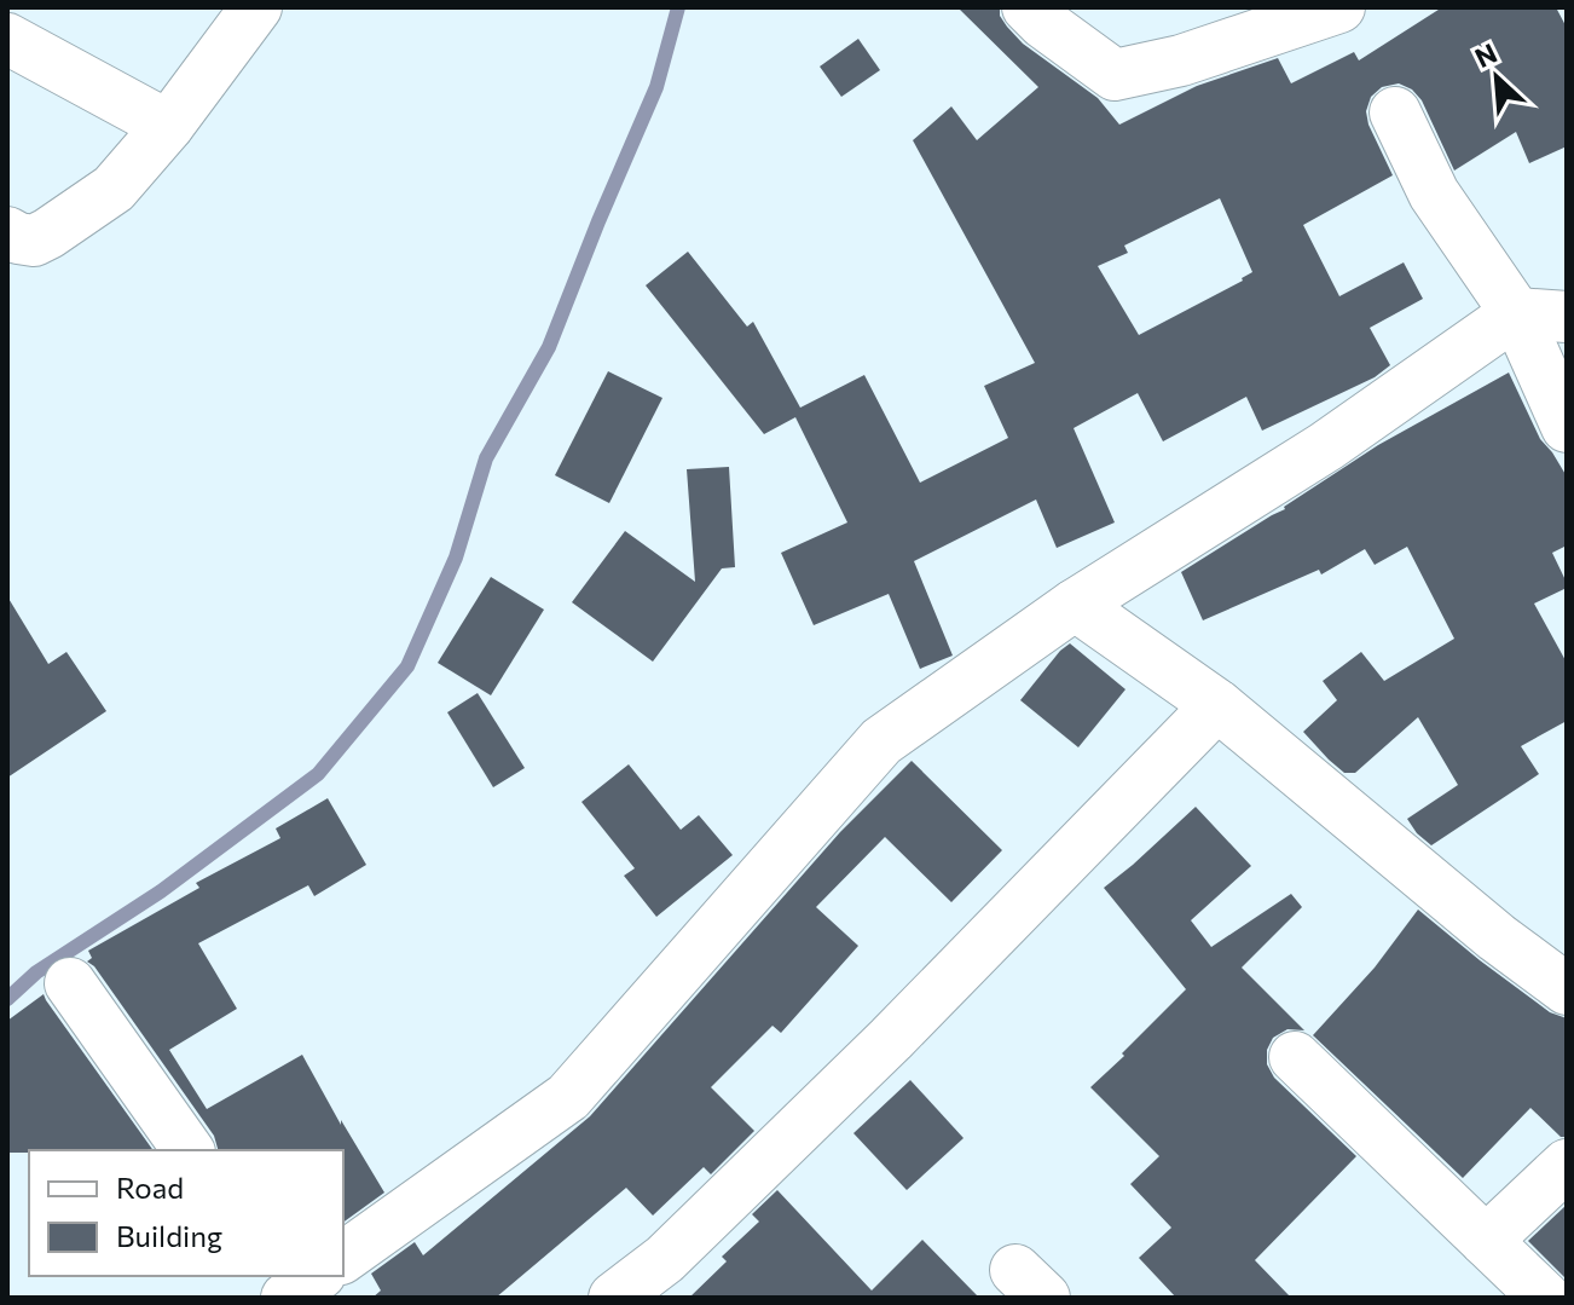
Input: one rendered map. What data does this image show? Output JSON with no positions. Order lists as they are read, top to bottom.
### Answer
{
  "legend": ["Road", "Building"],
  "north": "top left"
}
